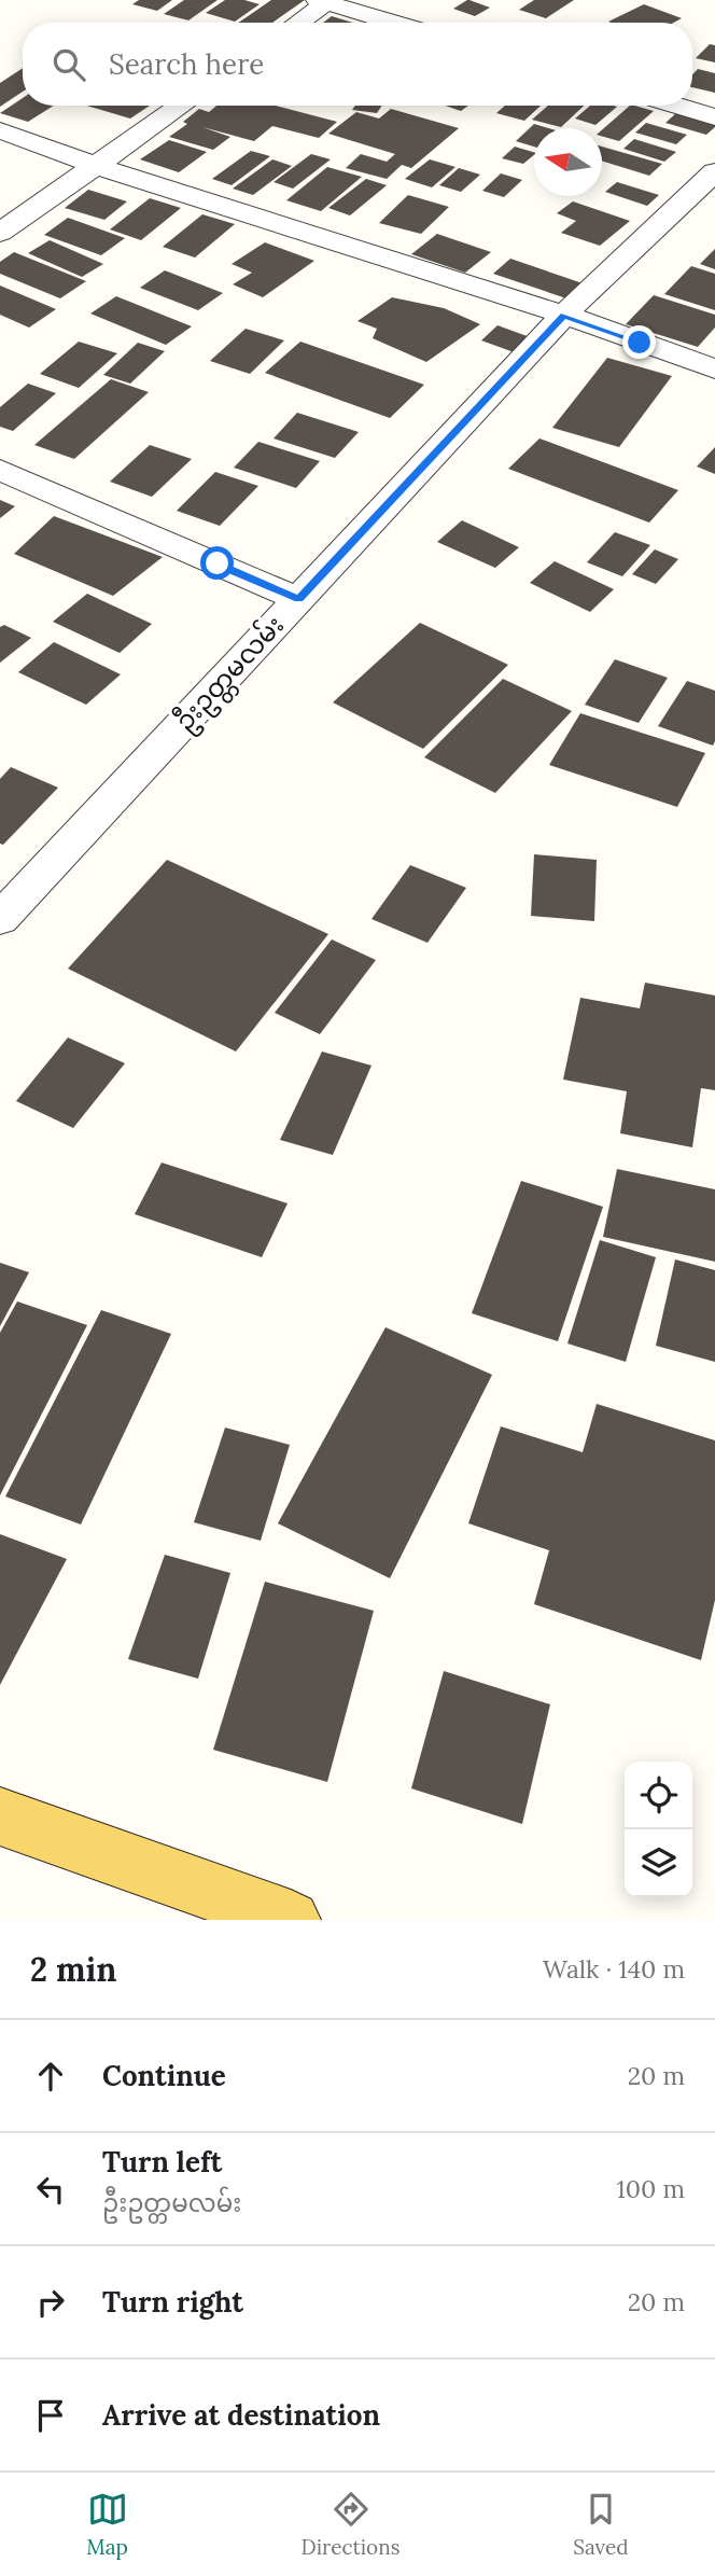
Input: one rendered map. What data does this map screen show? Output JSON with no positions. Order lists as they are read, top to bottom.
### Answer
{
  "streets": {
    "street": ["ဦးဥတ္တမလမ်း"]
  },
  "north": "left",
  "page": {
    "search": "Search here",
    "heading": ["2 min", "Walk · 140 m"],
    "list": [
      ["Continue", "20 m"],
      ["Turn left", "ဦးဥတ္တမလမ်း", "100 m"],
      ["Turn right", "20 m"],
      "Arrive at destination"
    ],
    "nav": ["Map", "Directions", "Saved"]
  }
}
